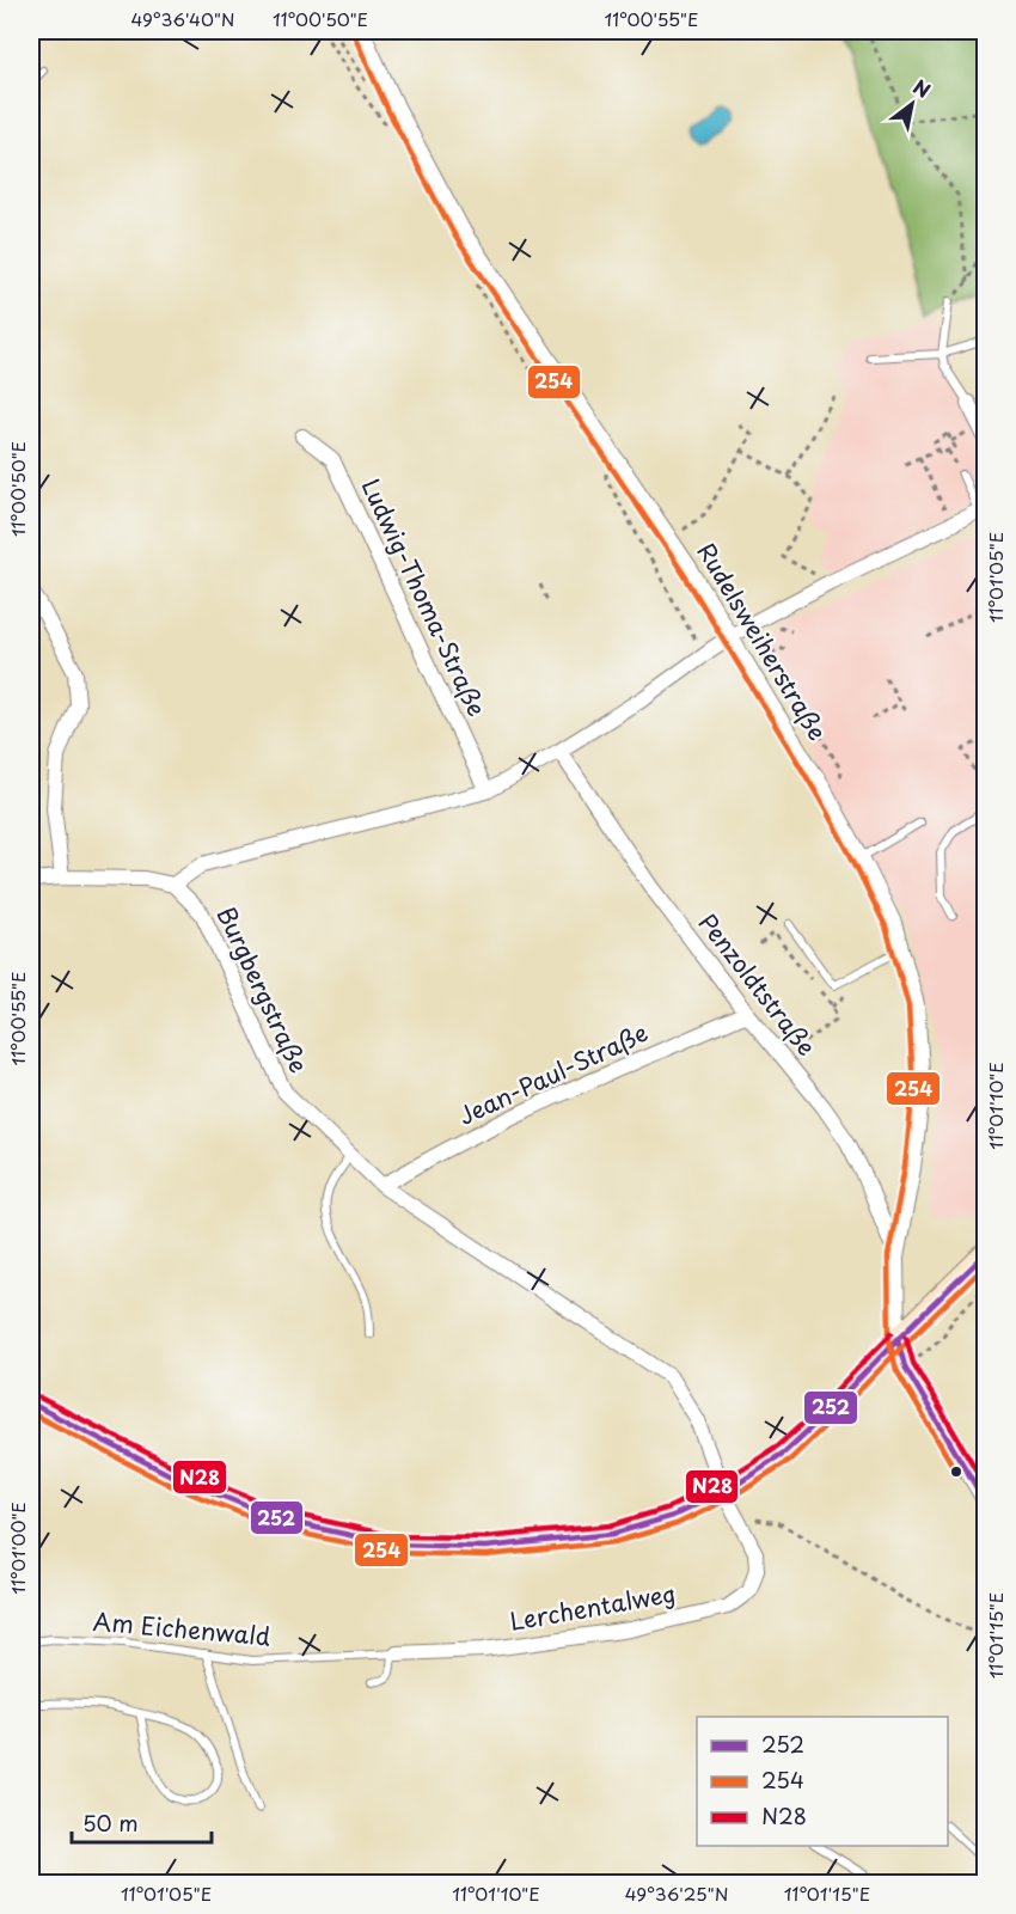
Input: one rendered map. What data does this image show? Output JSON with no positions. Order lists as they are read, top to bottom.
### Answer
{
  "streets": {
    "street": [
      "Ludwig-Thoma-Straße",
      "Rudelsweiherstraße",
      "Penzoldtstraße",
      "Burgbergstraße",
      "Jean-Paul-Straße",
      "Lerchentalweg"
    ],
    "lane": ["Am Eichenwald"]
  },
  "crossings": [
    ["Rudelsweiherstraße", "Penzoldtstraße"],
    ["Penzoldtstraße", "Jean-Paul-Straße"],
    ["Burgbergstraße", "Jean-Paul-Straße"],
    ["Burgbergstraße", "Lerchentalweg"],
    ["Lerchentalweg", "Am Eichenwald"]
  ],
  "lines": ["transit line 254", "transit line 252", "transit line N28"],
  "legend": ["252", "254", "N28"],
  "scale_bar": "50 m",
  "north": "top right",
  "coordinates": [
    "49°36'40\"N",
    "11°00'50\"E",
    "11°00'55\"E",
    "11°01'05\"E",
    "11°01'10\"E",
    "11°01'00\"E",
    "11°01'15\"E",
    "49°36'25\"N"
  ]
}
